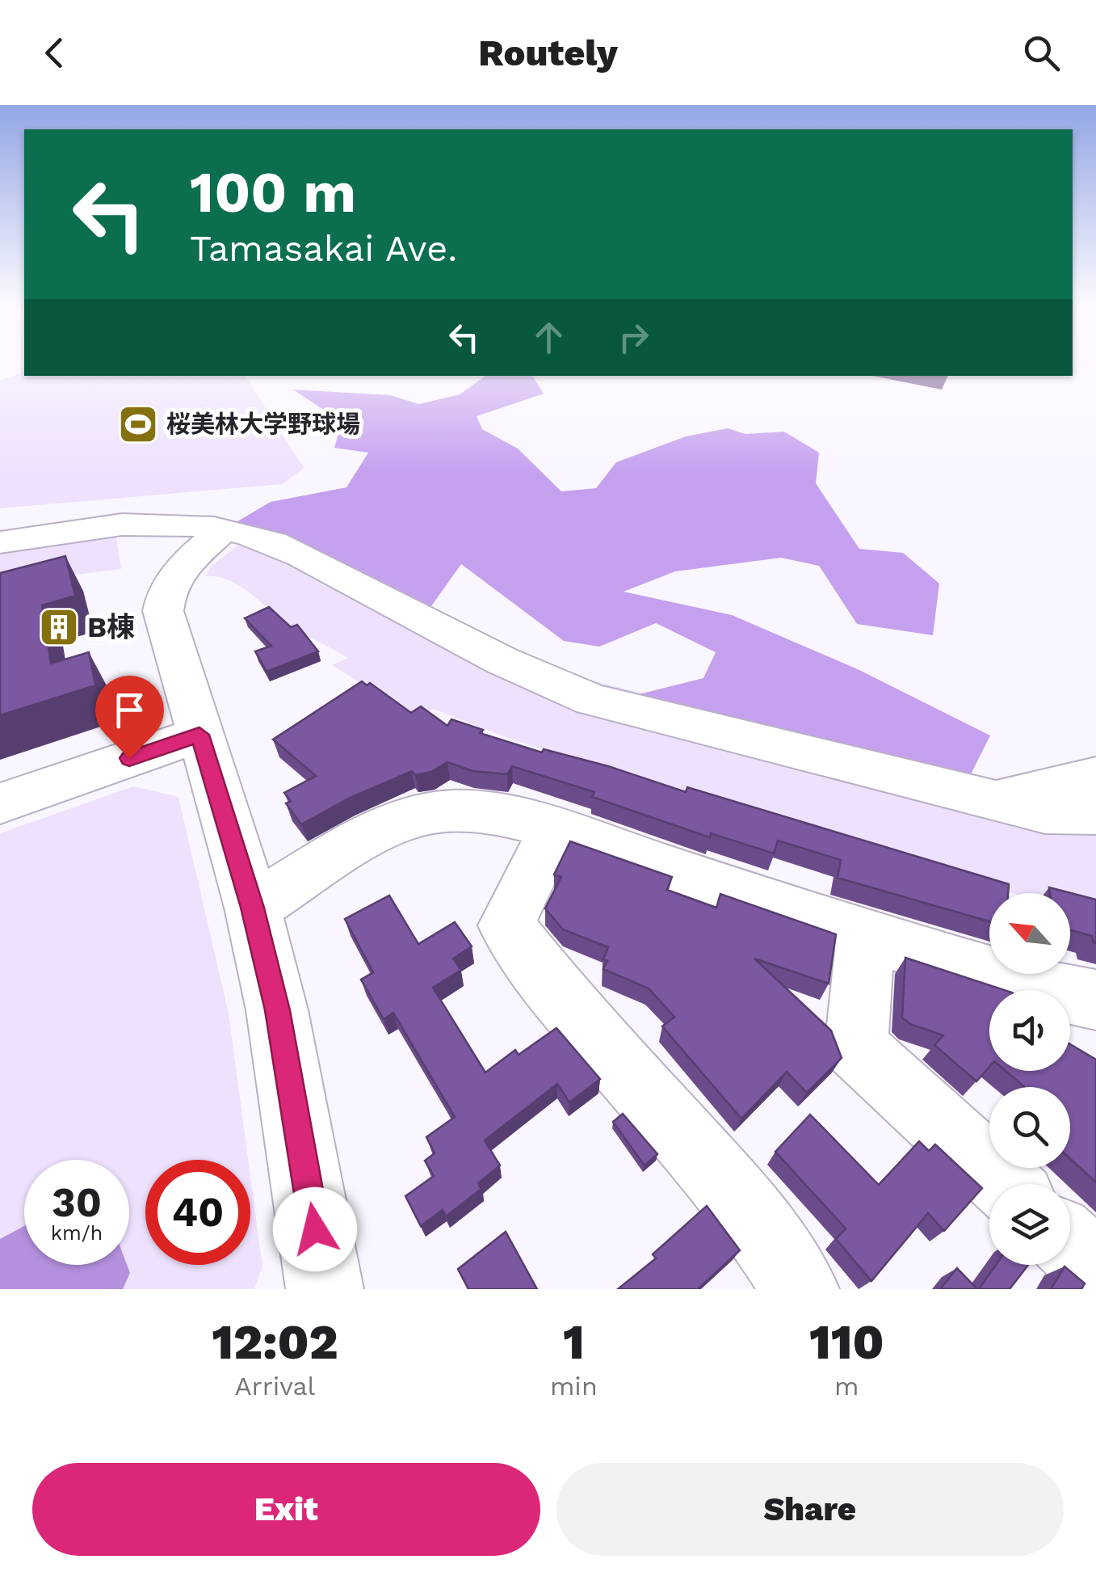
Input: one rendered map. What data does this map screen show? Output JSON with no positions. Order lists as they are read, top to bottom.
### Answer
{
  "places": {
    "sports": ["桜美林大学野球場"],
    "building": ["B棟"]
  },
  "north": "top left",
  "page": {
    "header": "Routely",
    "turn": ["100 m", "Tamasakai Ave."],
    "speed": "30 km/h",
    "limit": "40",
    "eta": [
      "12:02",
      "Arrival",
      "1",
      "min",
      "110",
      "m"
    ],
    "buttons": ["Exit", "Share"]
  }
}
